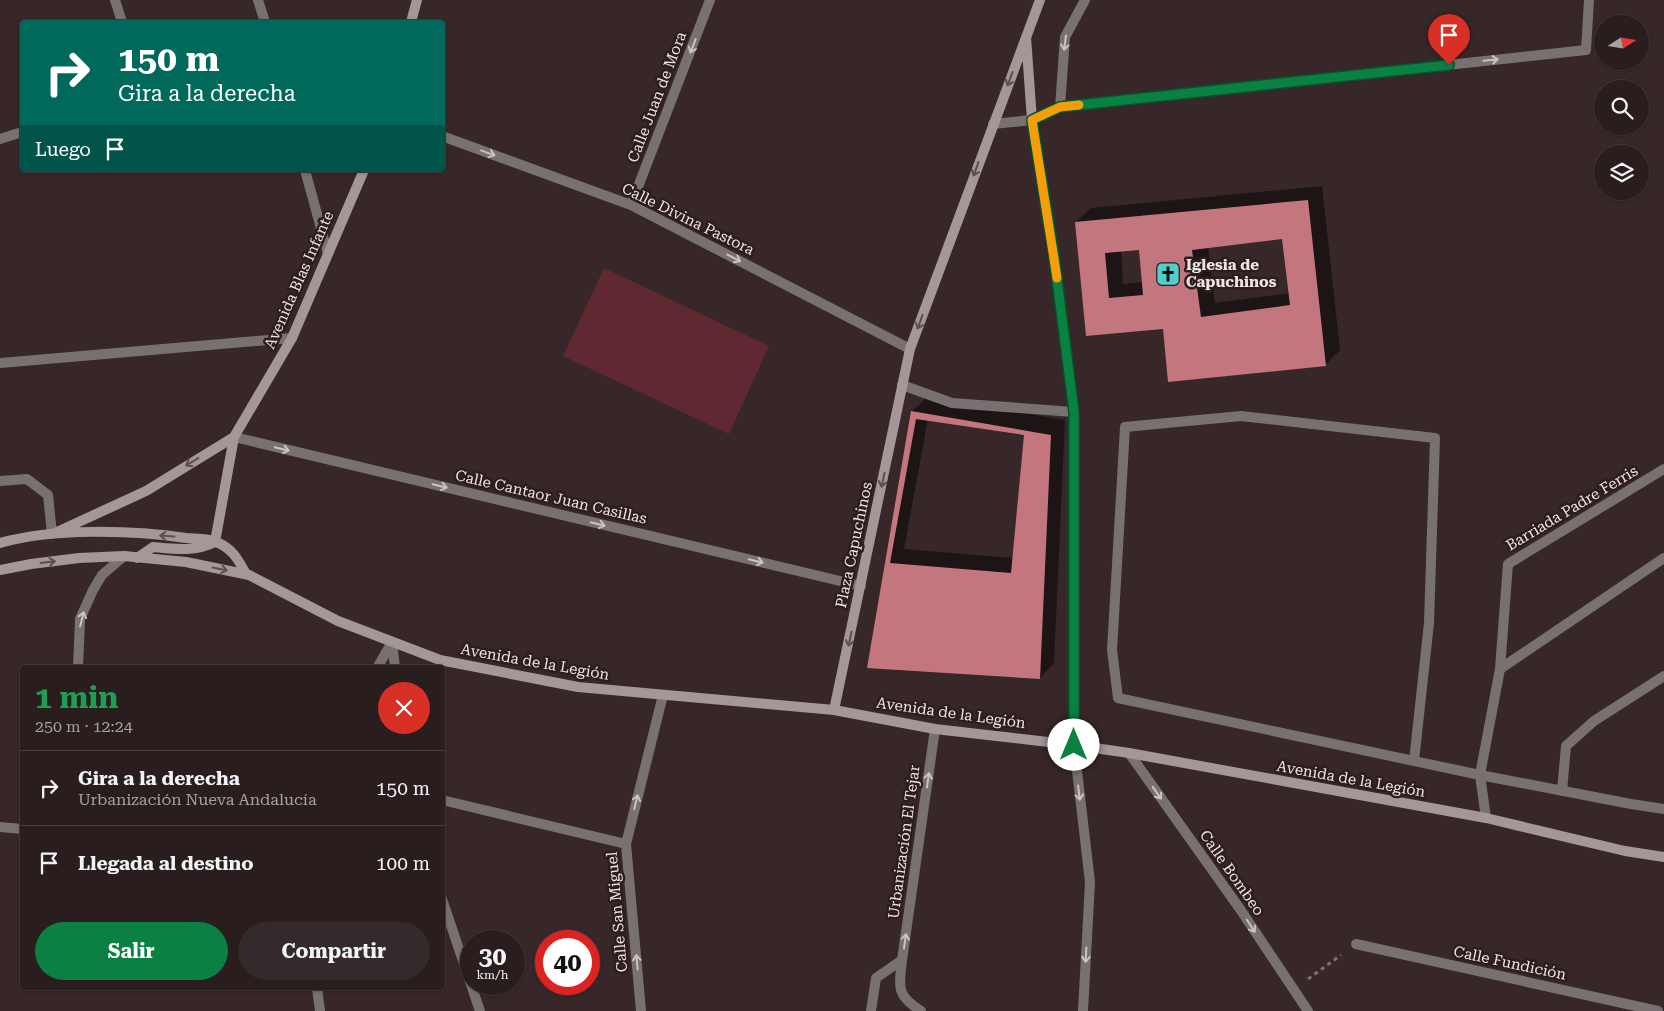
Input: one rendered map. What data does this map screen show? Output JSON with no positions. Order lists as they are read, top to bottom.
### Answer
{
  "streets": {
    "street": [
      "Calle Juan de Mora",
      "Calle Divina Pastora",
      "Avenida Blas Infante",
      "Calle Cantaor Juan Casillas",
      "Barriada Padre Ferris",
      "Plaza Capuchinos",
      "Avenida de la Legión",
      "Urbanización El Tejar",
      "Calle Bombeo",
      "Calle San Miguel",
      "Calle Fundición"
    ]
  },
  "crossings": [
    ["Calle Juan de Mora", "Calle Divina Pastora"],
    ["Calle Divina Pastora", "Plaza Capuchinos"],
    ["Avenida Blas Infante", "Calle Cantaor Juan Casillas"],
    ["Calle Cantaor Juan Casillas", "Plaza Capuchinos"],
    ["Barriada Padre Ferris", "Avenida de la Legión"],
    ["Plaza Capuchinos", "Avenida de la Legión"],
    ["Avenida de la Legión", "Urbanización El Tejar"],
    ["Avenida de la Legión", "Calle Bombeo"],
    ["Avenida de la Legión", "Calle San Miguel"]
  ],
  "one_way": [
    "Calle Juan de Mora",
    "Calle Divina Pastora",
    "Calle Cantaor Juan Casillas",
    "Urbanización El Tejar",
    "Calle Bombeo",
    "Calle San Miguel"
  ],
  "places": {
    "church": ["Iglesia de Capuchinos"]
  },
  "north": "right",
  "page": {
    "turn": ["150 m", "Gira a la derecha"],
    "then": "Luego",
    "heading": ["1 min", "250 m · 12:24"],
    "list": [
      {
        "name": "Gira a la derecha",
        "note": "Urbanización Nueva Andalucía",
        "value": "150 m"
      },
      {
        "name": "Llegada al destino",
        "value": "100 m"
      }
    ],
    "buttons": ["Salir", "Compartir"],
    "speed": "30 km/h",
    "limit": "40"
  }
}
